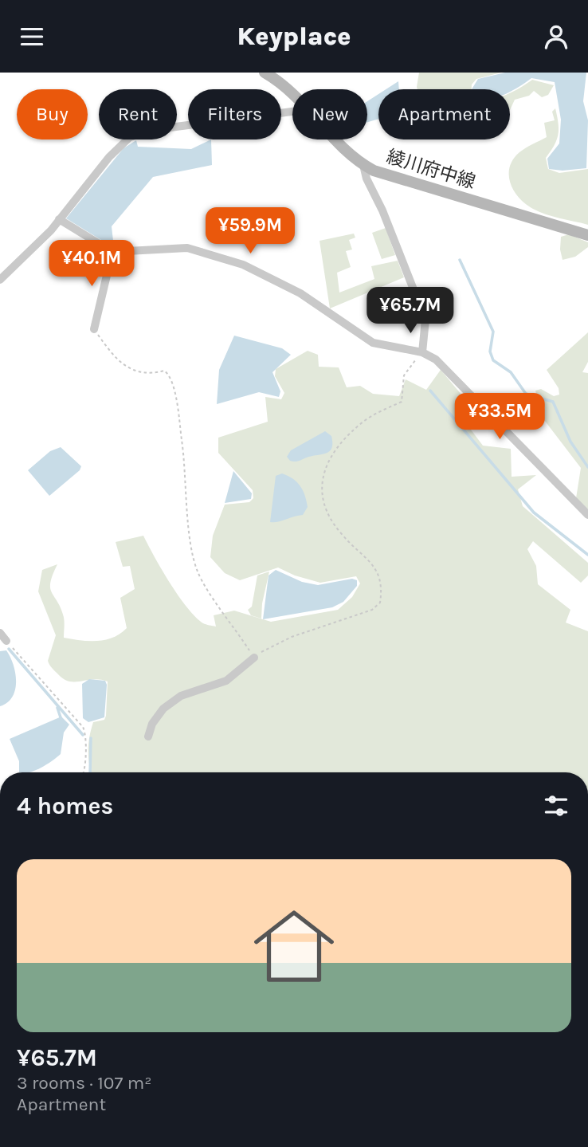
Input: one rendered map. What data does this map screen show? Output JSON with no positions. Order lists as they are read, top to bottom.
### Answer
{
  "streets": {
    "main road": ["綾川府中線"]
  },
  "page": {
    "header": "Keyplace",
    "chip": [
      "Buy",
      "Rent",
      "Filters",
      "New",
      "Apartment"
    ],
    "price": [
      "¥59.9M",
      "¥40.1M",
      "¥65.7M",
      "¥33.5M"
    ],
    "heading": "4 homes",
    "list": [
      {
        "name": "¥65.7M",
        "note": "3 rooms · 107 m² · Apartment"
      }
    ]
  }
}
